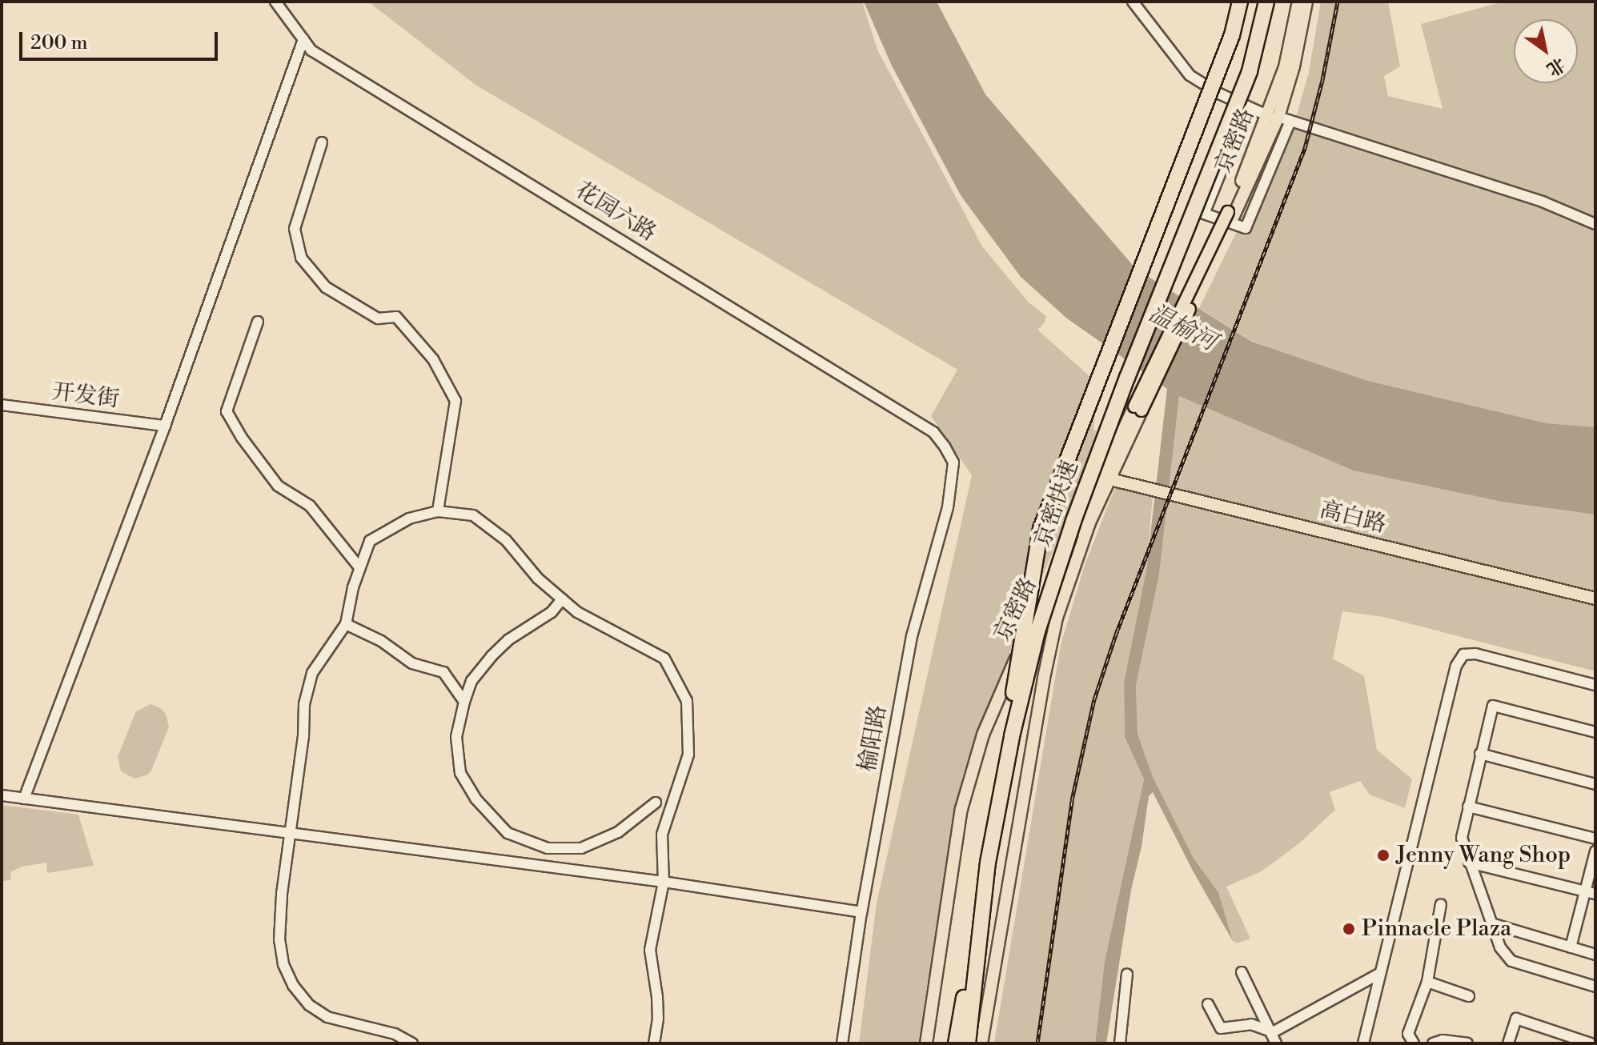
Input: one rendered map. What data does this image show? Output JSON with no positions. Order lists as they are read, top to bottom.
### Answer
{
  "streets": {
    "highway": ["京密快速"],
    "main road": ["京密路", "高白路"],
    "street": ["花园六路", "开发街", "榆阳路"]
  },
  "crossings": [
    ["京密路", "高白路"],
    ["花园六路", "榆阳路"]
  ],
  "water": ["温榆河"],
  "places": ["Jenny Wang Shop", "Pinnacle Plaza"],
  "scale_bar": "200 m",
  "north": "bottom right"
}
